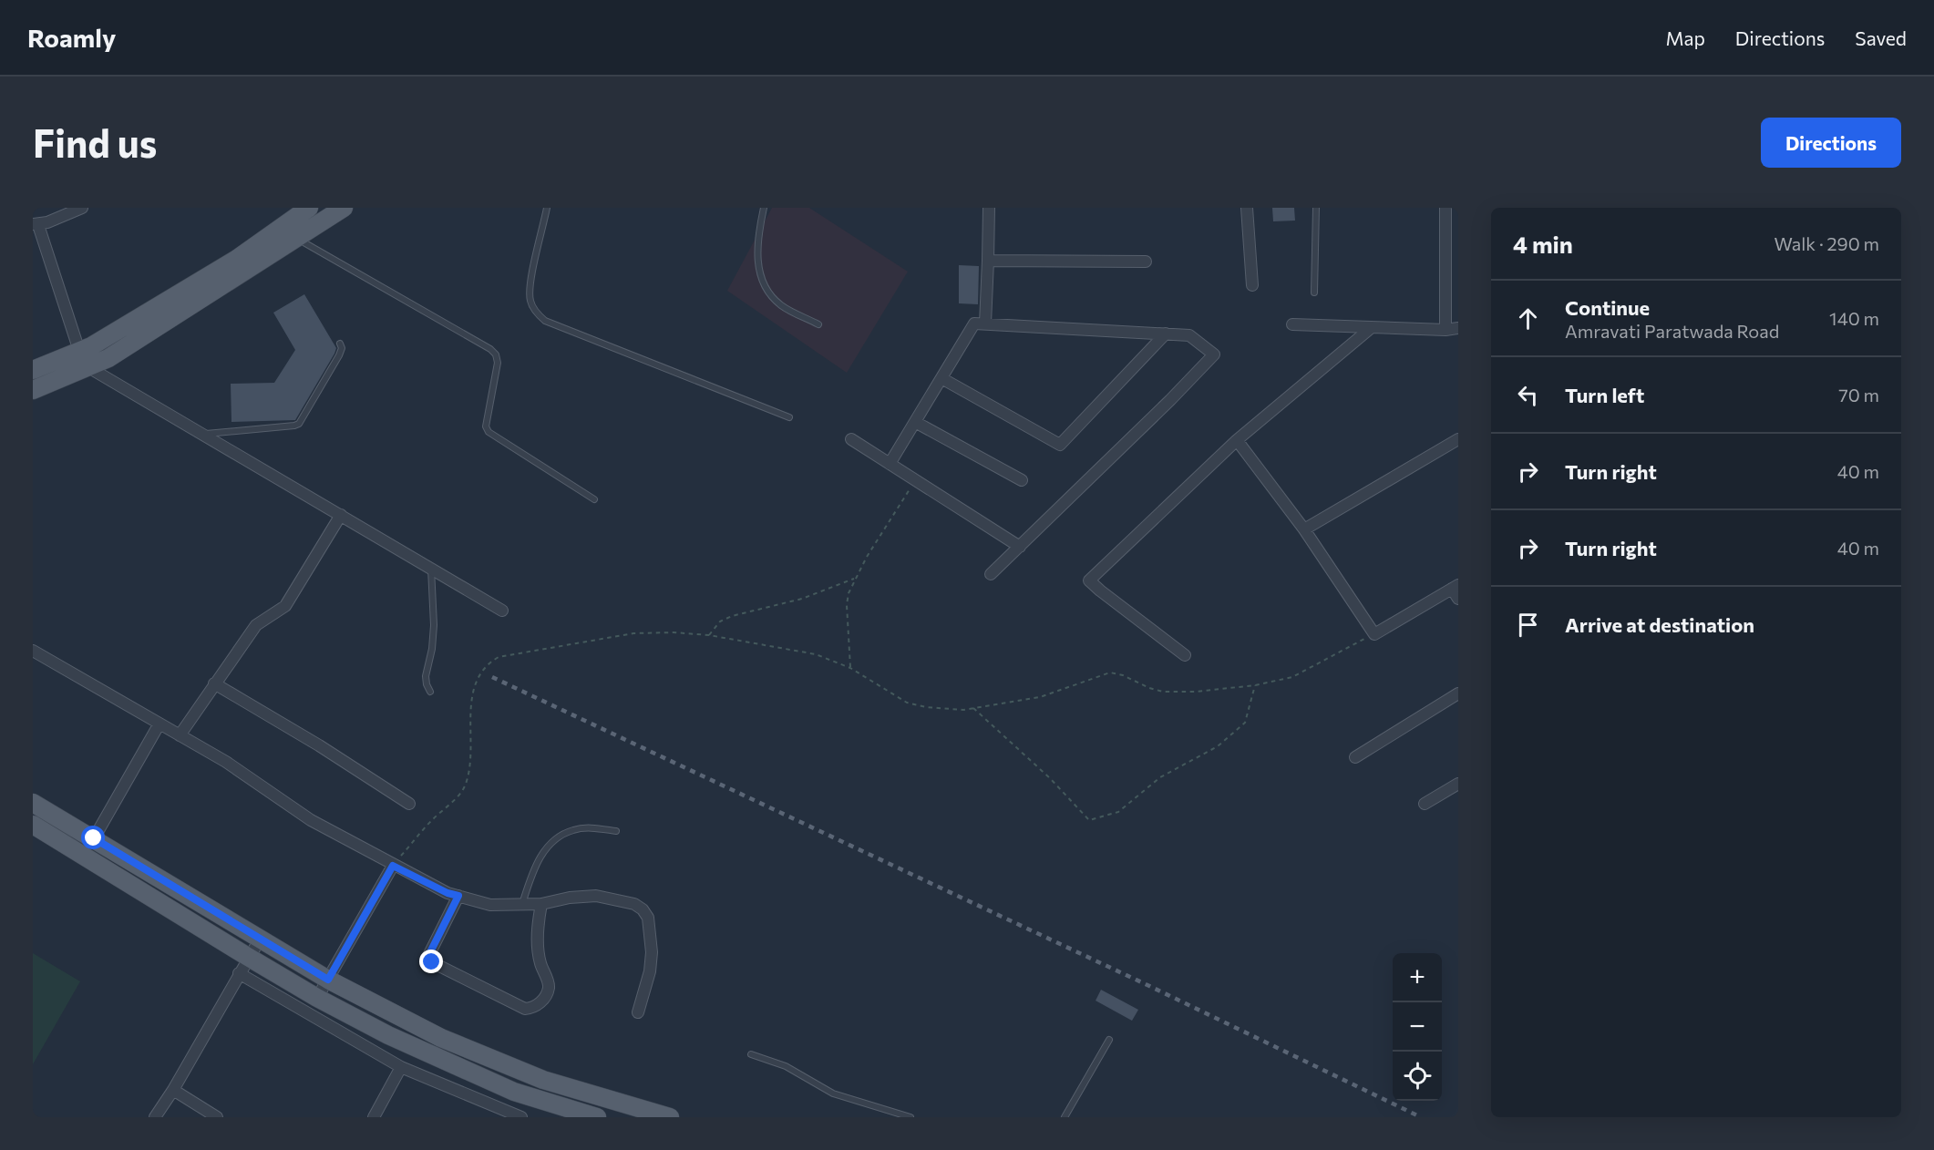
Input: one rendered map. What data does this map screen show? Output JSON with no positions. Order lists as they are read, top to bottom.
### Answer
{
  "page": {
    "header": "Roamly",
    "nav": ["Map", "Directions", "Saved"],
    "buttons": "Directions",
    "title": "Find us",
    "heading": ["4 min", "Walk · 290 m"],
    "list": [
      ["Continue", "Amravati Paratwada Road", "140 m"],
      ["Turn left", "70 m"],
      ["Turn right", "40 m"],
      ["Turn right", "40 m"],
      "Arrive at destination"
    ],
    "map_buttons": ["+", "−"]
  }
}
